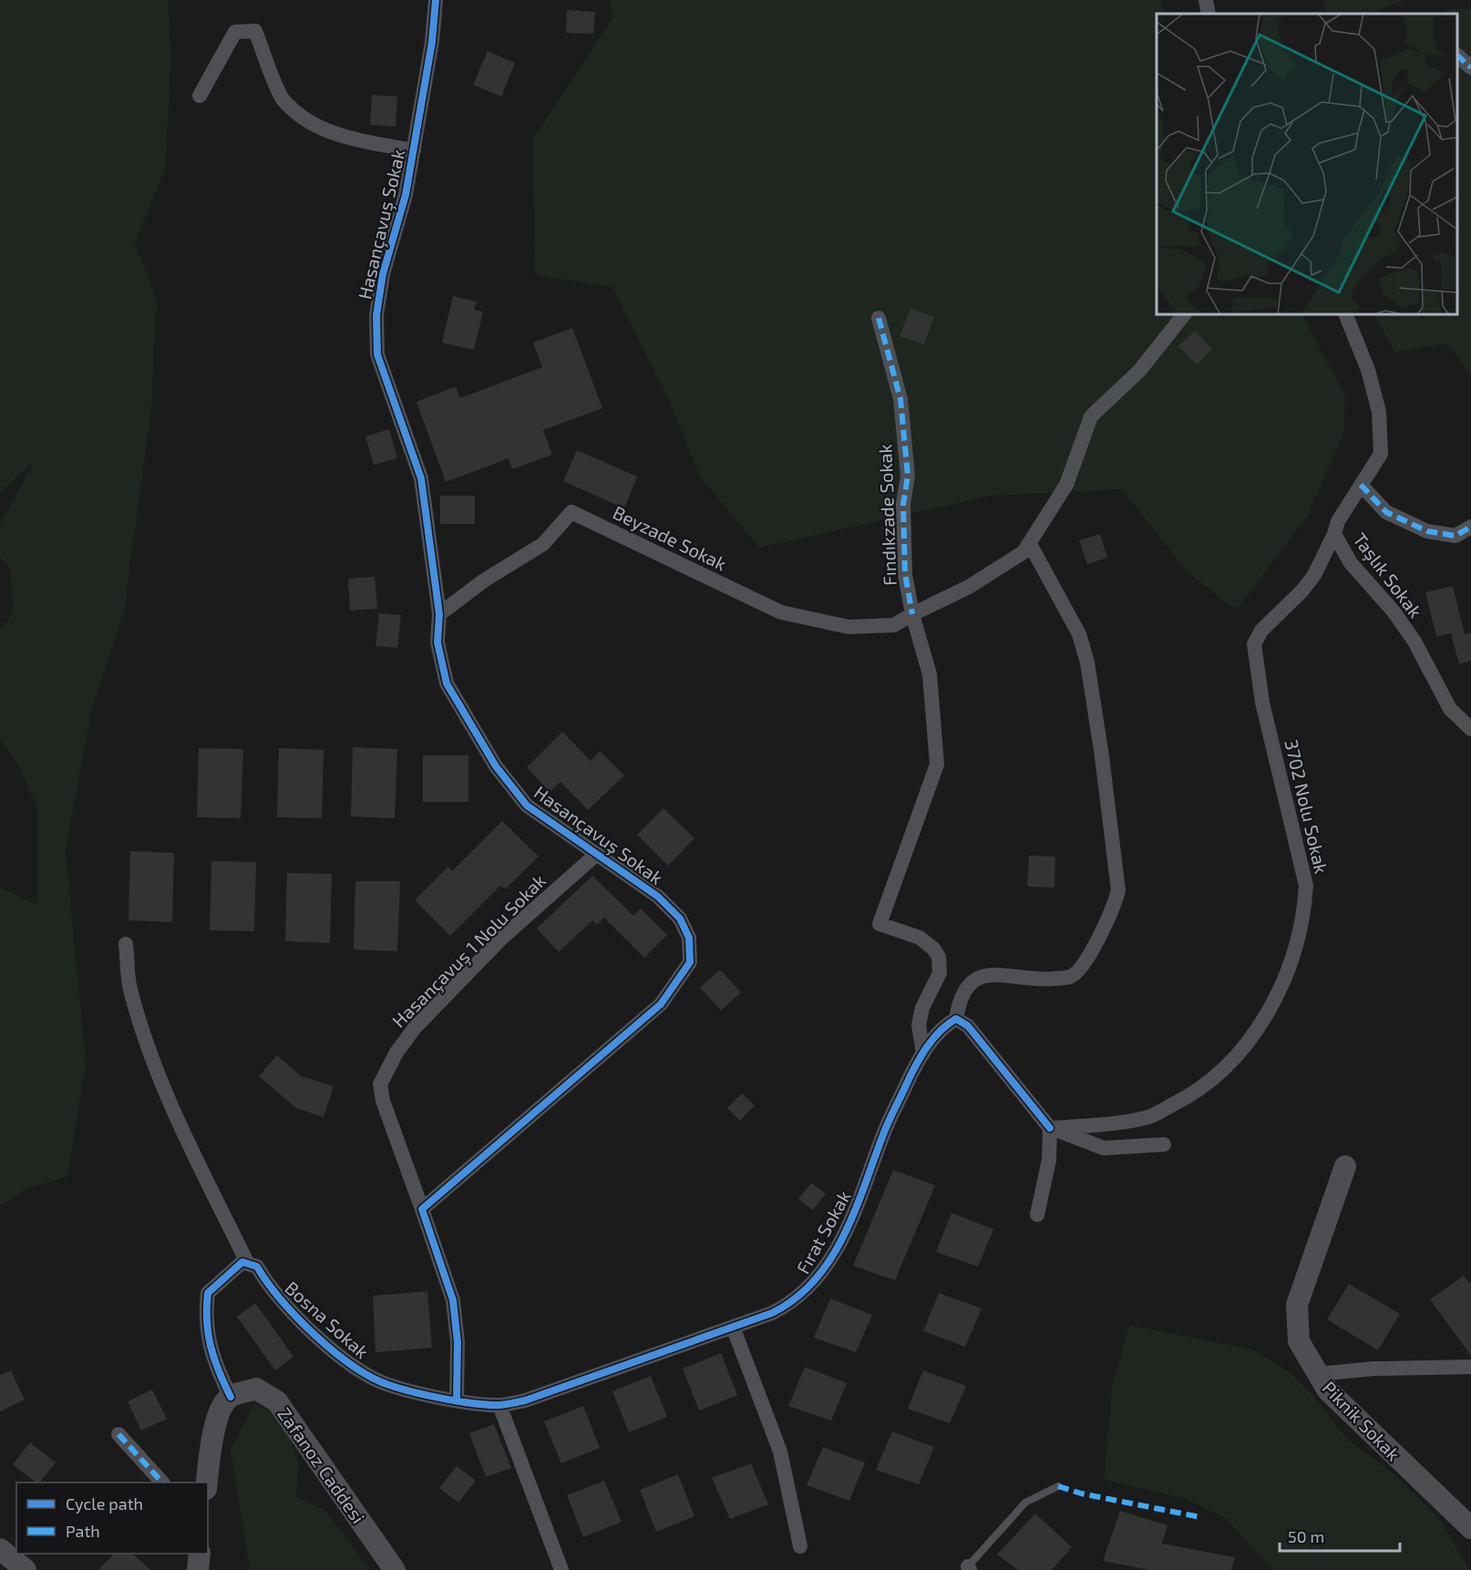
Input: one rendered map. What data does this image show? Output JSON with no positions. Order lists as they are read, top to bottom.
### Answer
{
  "streets": {
    "street": [
      "Hasançavuş Sokak",
      "Fındıkzade Sokak",
      "Beyzade Sokak",
      "Taşlık Sokak",
      "3702 Nolu Sokak",
      "Hasançavuş 1 Nolu Sokak",
      "Fırat Sokak",
      "Bosna Sokak",
      "Piknik Sokak",
      "Zafanoz Caddesi"
    ]
  },
  "crossings": [
    ["Hasançavuş Sokak", "Beyzade Sokak"],
    ["Hasançavuş Sokak", "Hasançavuş 1 Nolu Sokak"],
    ["Fındıkzade Sokak", "Beyzade Sokak"],
    ["Fındıkzade Sokak", "Fırat Sokak"],
    ["Taşlık Sokak", "3702 Nolu Sokak"],
    ["Fırat Sokak", "Bosna Sokak"]
  ],
  "legend": ["Cycle path", "Path"],
  "scale_bar": "50 m"
}
